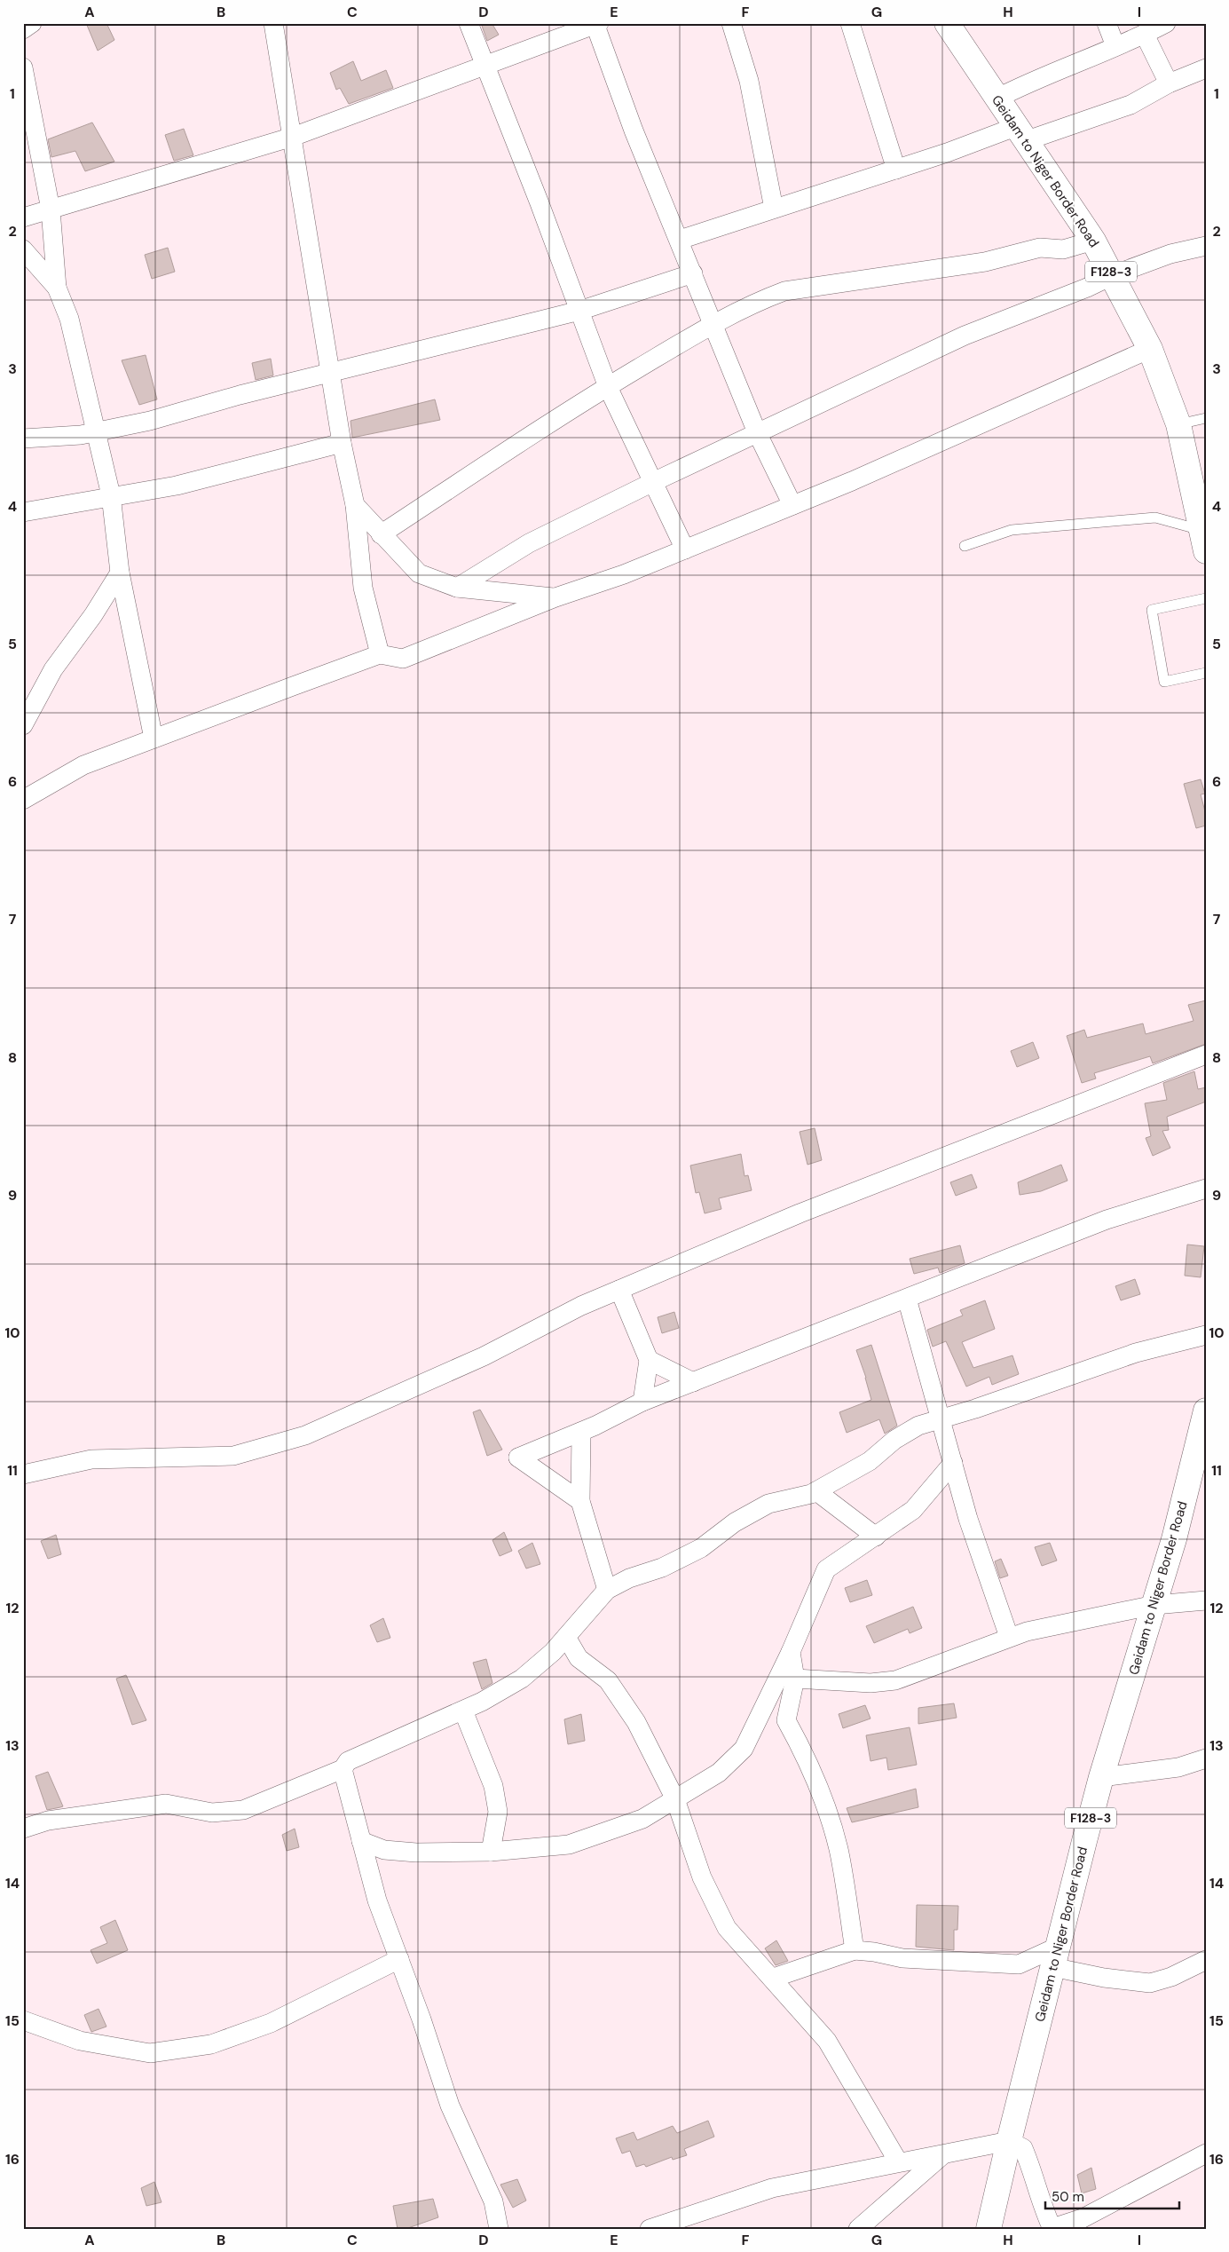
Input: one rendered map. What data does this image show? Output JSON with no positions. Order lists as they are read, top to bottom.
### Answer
{
  "streets": {
    "main road": ["Geidam to Niger Border Road", "F128-3"]
  },
  "scale_bar": "50 m",
  "grid": {
    "columns": [
      "A",
      "B",
      "C",
      "D",
      "E",
      "F",
      "G",
      "H",
      "I"
    ],
    "rows": [
      "1",
      "2",
      "3",
      "4",
      "5",
      "6",
      "7",
      "8",
      "9",
      "10",
      "11",
      "12",
      "13",
      "14",
      "15",
      "16"
    ]
  }
}
